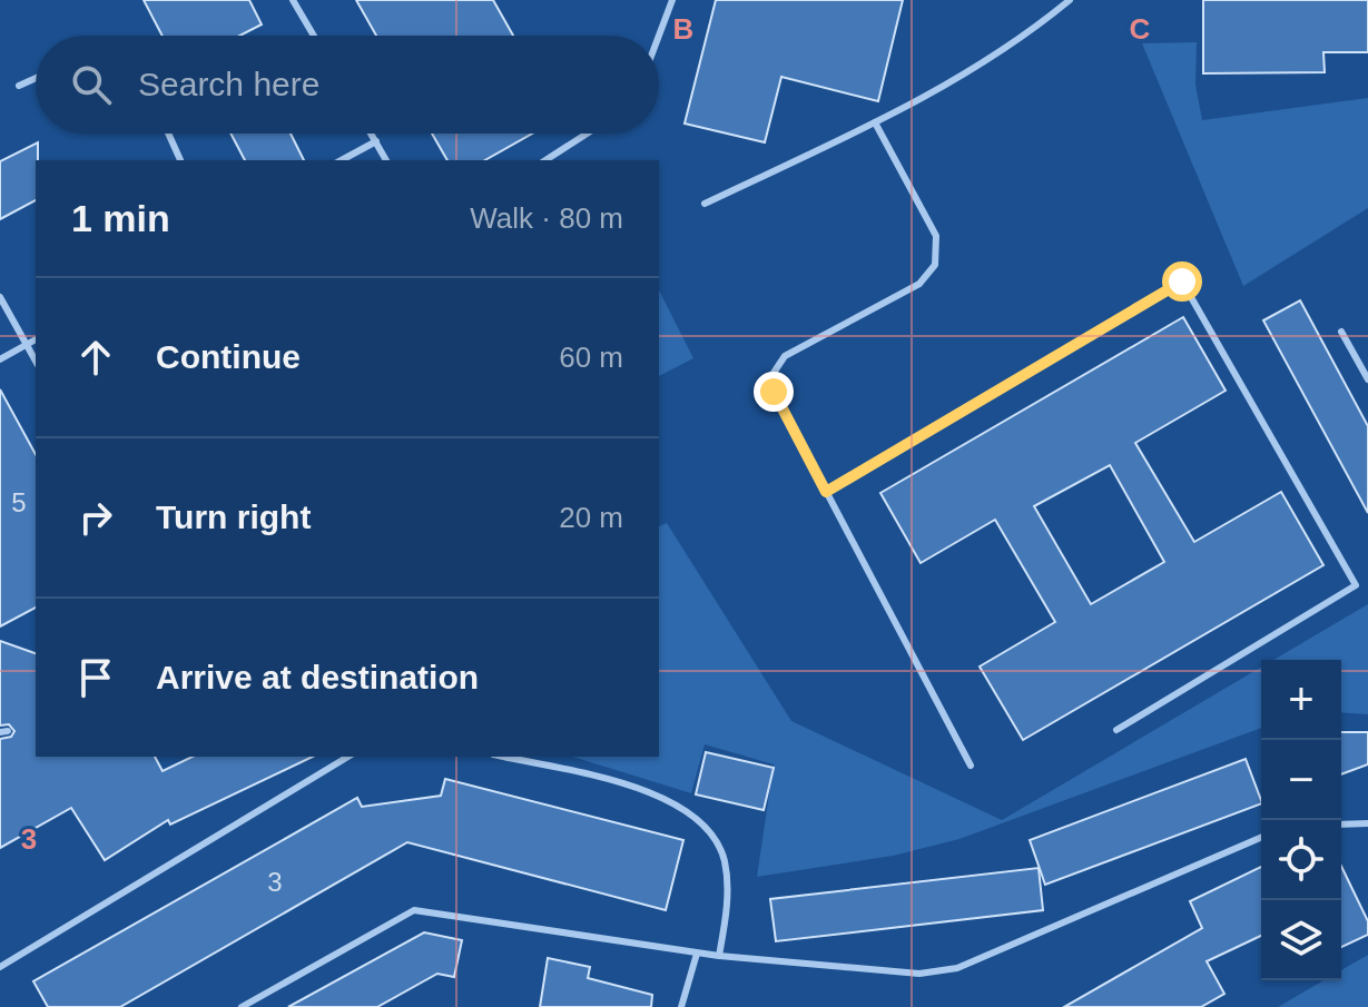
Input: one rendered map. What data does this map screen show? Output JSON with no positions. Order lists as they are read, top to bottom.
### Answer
{
  "house_numbers": ["5", "3"],
  "page": {
    "search": "Search here",
    "heading": ["1 min", "Walk · 80 m"],
    "list": [
      ["Continue", "60 m"],
      ["Turn right", "20 m"],
      "Arrive at destination"
    ],
    "map_buttons": ["+", "−"]
  },
  "grid": {
    "columns": ["B", "C"],
    "rows": ["3"]
  }
}
